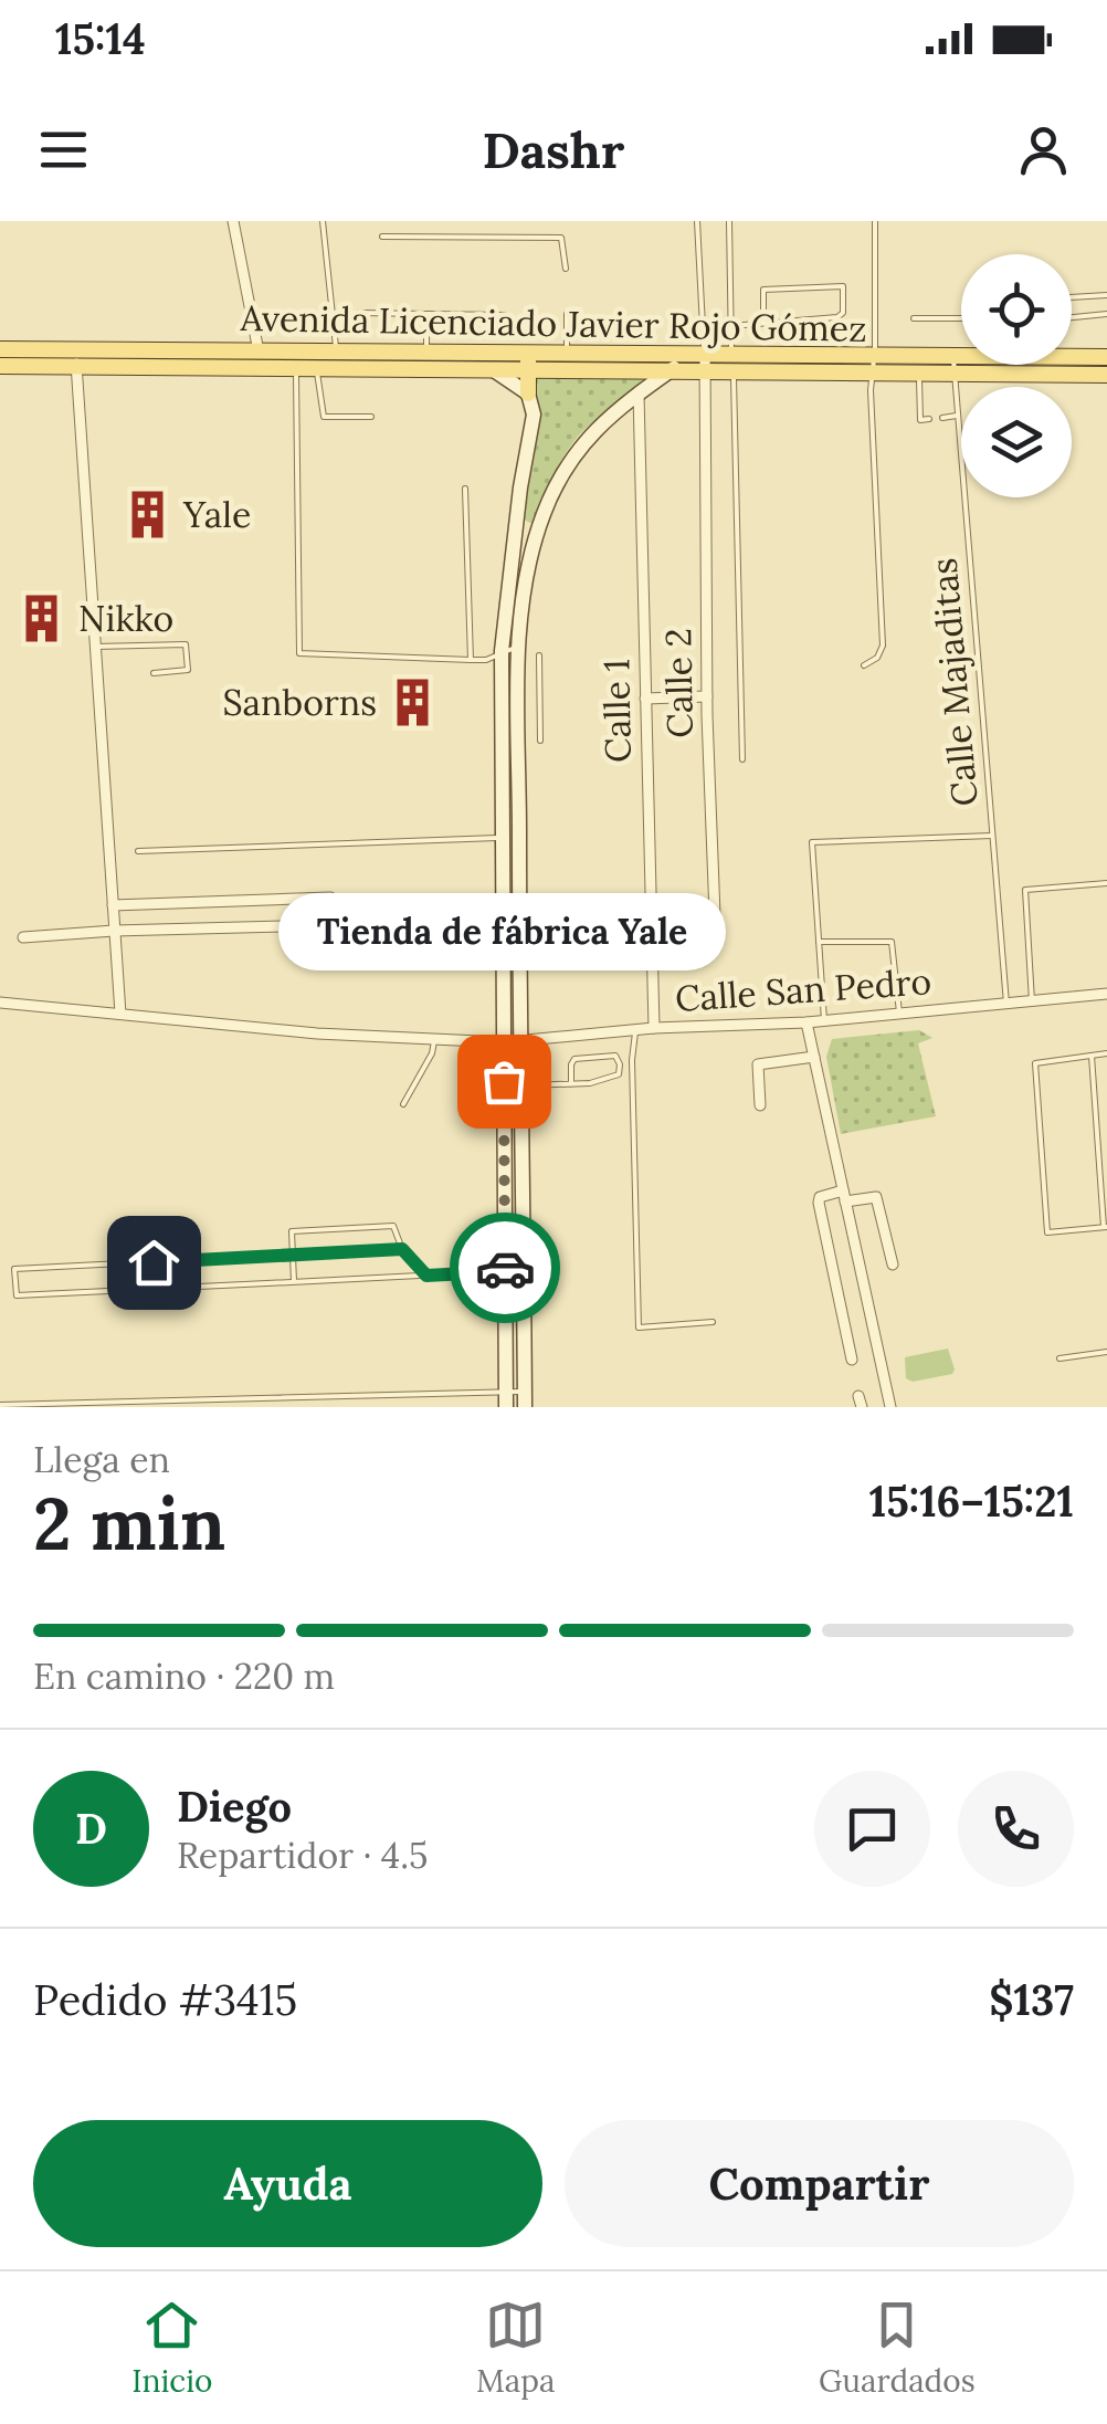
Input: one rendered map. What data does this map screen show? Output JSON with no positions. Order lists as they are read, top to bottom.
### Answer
{
  "streets": {
    "main road": ["Avenida Licenciado Javier Rojo Gómez"],
    "street": ["Calle 2", "Calle 1", "Calle San Pedro"],
    "lane": ["Calle Majaditas"]
  },
  "crossings": [
    ["Avenida Licenciado Javier Rojo Gómez", "Calle Majaditas"],
    ["Avenida Licenciado Javier Rojo Gómez", "Calle 2"],
    ["Calle Majaditas", "Calle San Pedro"],
    ["Calle 2", "Calle 1"],
    ["Calle 1", "Calle San Pedro"]
  ],
  "places": {
    "building": ["Yale", "Nikko", "Sanborns"],
    "other": ["Tienda de fábrica Yale"]
  },
  "page": {
    "status": "15:14",
    "header": "Dashr",
    "bubble": "Tienda de fábrica Yale",
    "heading": ["2 min", "Llega en", "15:16–15:21"],
    "panel": [
      "Diego",
      "Repartidor · 4.5",
      "Pedido #3415",
      "$137"
    ],
    "bar": "En camino · 220 m",
    "round": "D",
    "buttons": ["Ayuda", "Compartir"],
    "tabs": ["Inicio", "Mapa", "Guardados"]
  }
}
